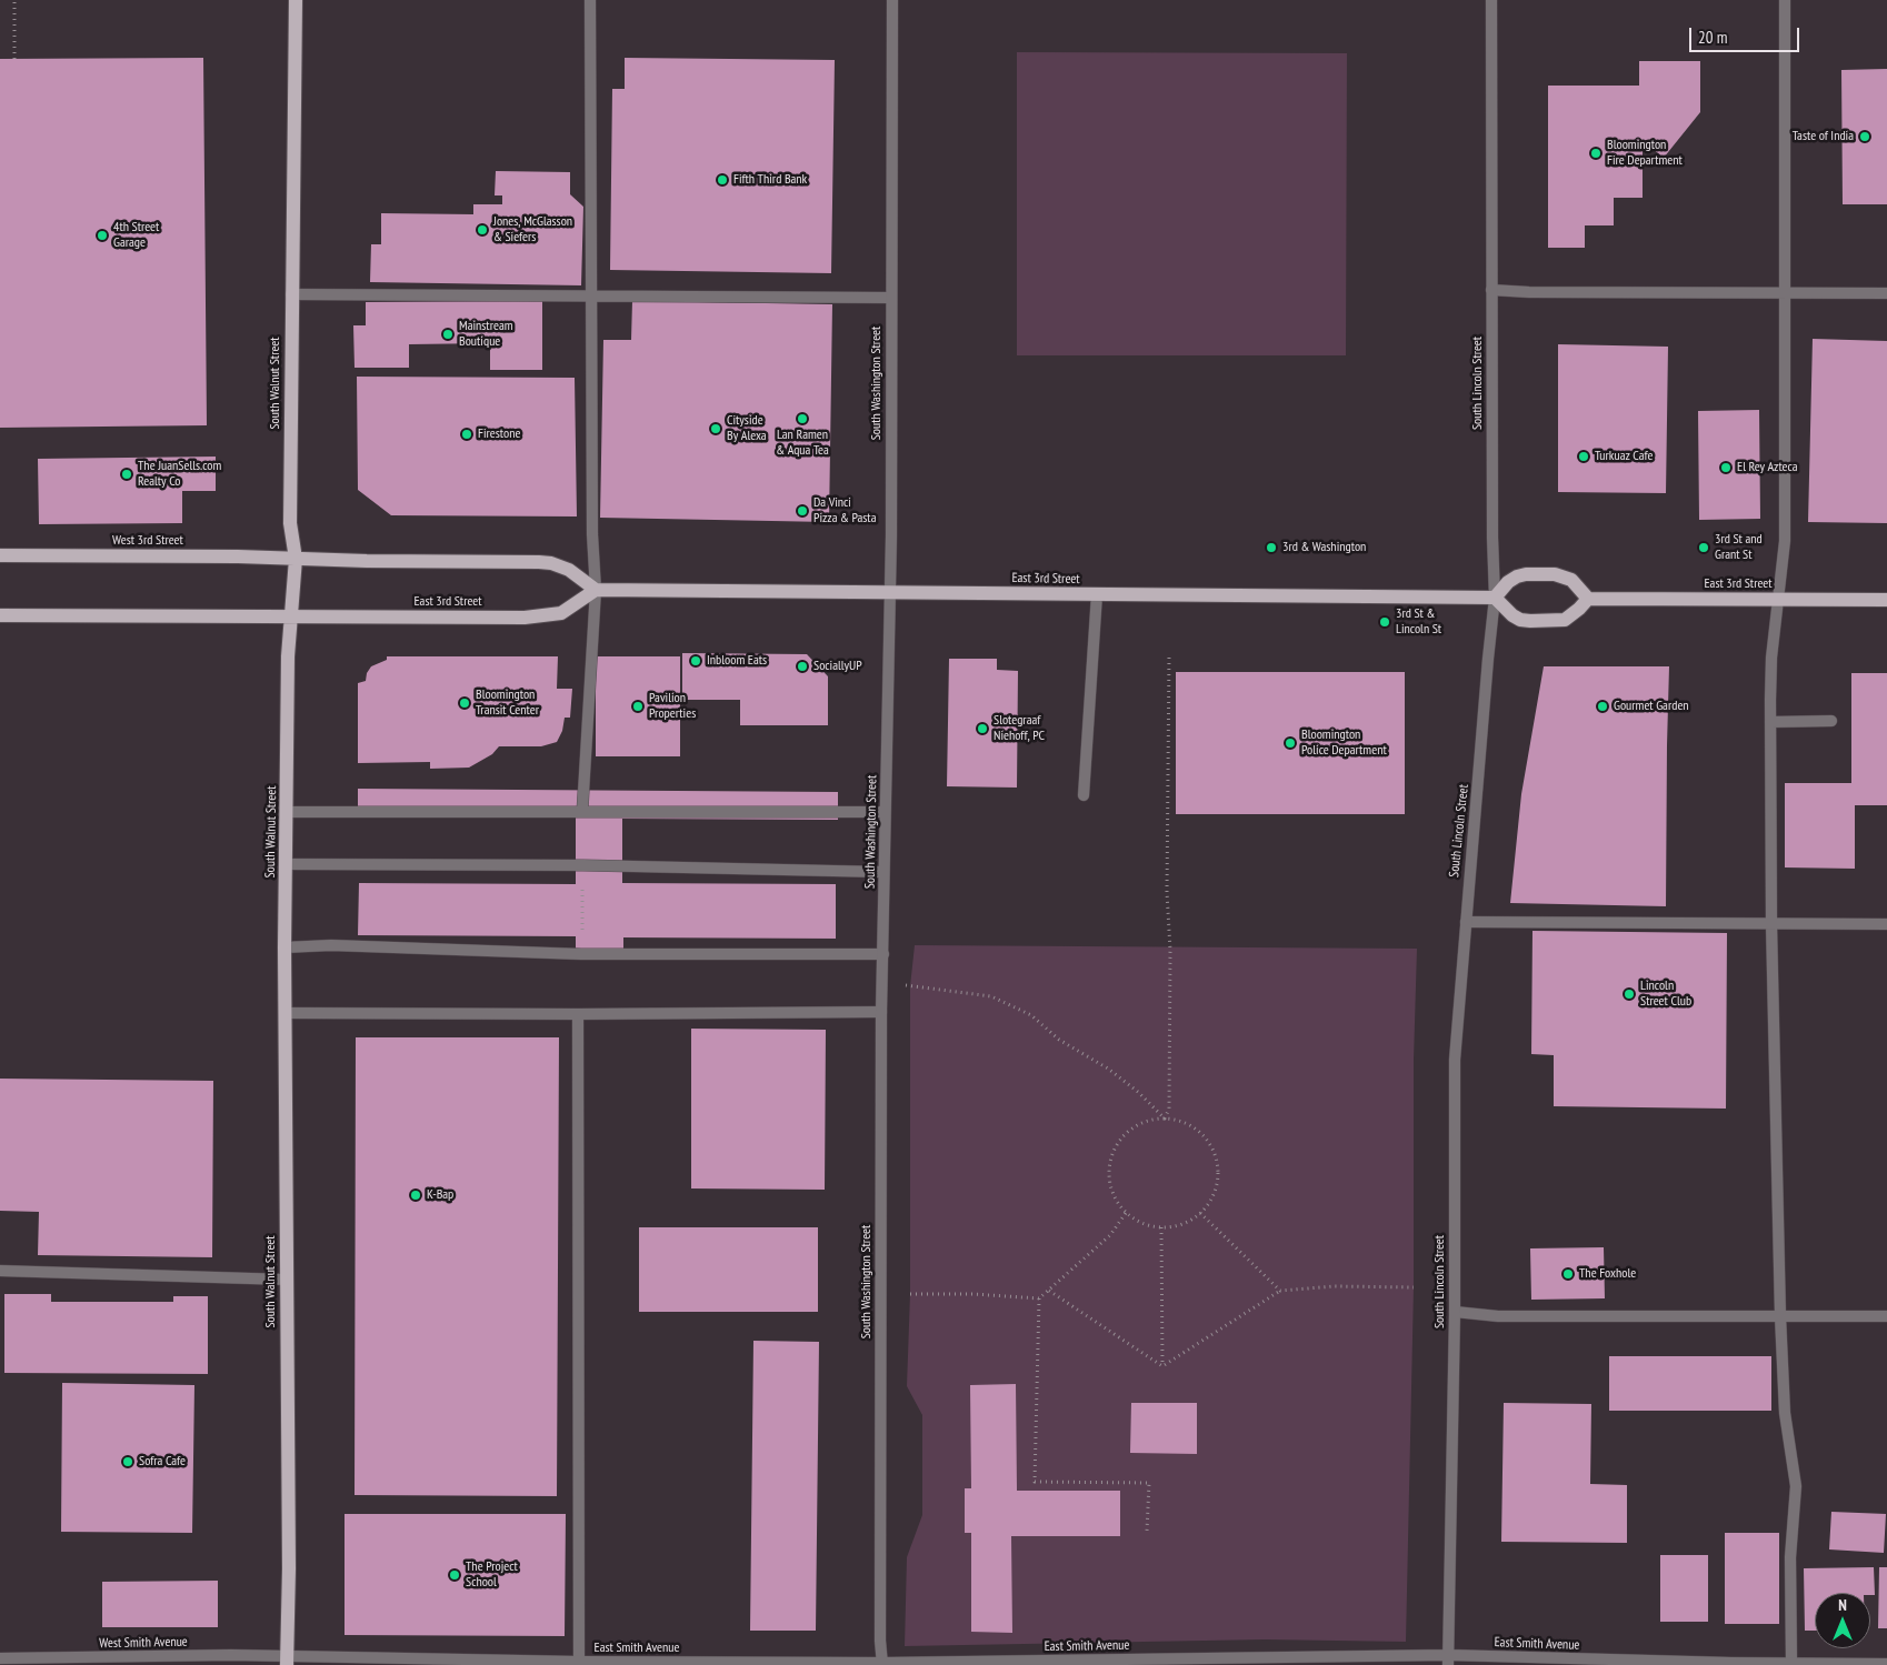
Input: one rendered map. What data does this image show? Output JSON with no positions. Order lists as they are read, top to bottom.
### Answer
{
  "streets": {
    "main road": ["South Walnut Street", "West 3rd Street", "East 3rd Street"],
    "street": [
      "South Washington Street",
      "South Lincoln Street",
      "West Smith Avenue",
      "East Smith Avenue"
    ]
  },
  "crossings": [
    ["South Walnut Street", "West 3rd Street"],
    ["South Walnut Street", "East 3rd Street"],
    ["South Walnut Street", "West Smith Avenue"],
    ["South Walnut Street", "East Smith Avenue"],
    ["South Washington Street", "East 3rd Street"],
    ["South Washington Street", "East Smith Avenue"],
    ["South Lincoln Street", "East 3rd Street"],
    ["South Lincoln Street", "East Smith Avenue"],
    ["West Smith Avenue", "East Smith Avenue"]
  ],
  "places": [
    "Taste of India",
    "Bloomington Fire Department",
    "Fifth Third Bank",
    "Jones, McGlasson & Siefers",
    "4th Street Garage",
    "Mainstream Boutique",
    "Lan Ramen & Aqua Tea",
    "Cityside By Alexa",
    "Firestone",
    "Turkuaz Cafe",
    "El Rey Azteca",
    "The JuanSells.com Realty Co",
    "Da Vinci Pizza & Pasta",
    "3rd & Washington",
    "3rd St and Grant St",
    "3rd St & Lincoln St",
    "Inbloom Eats",
    "SociallyUP",
    "Bloomington Transit Center",
    "Pavilion Properties",
    "Gourmet Garden",
    "Slotegraaf Niehoff, PC",
    "Bloomington Police Department",
    "Lincoln Street Club",
    "K-Bap",
    "The Foxhole",
    "Sofra Cafe",
    "The Project School"
  ],
  "scale_bar": "20 m",
  "north": "top"
}
